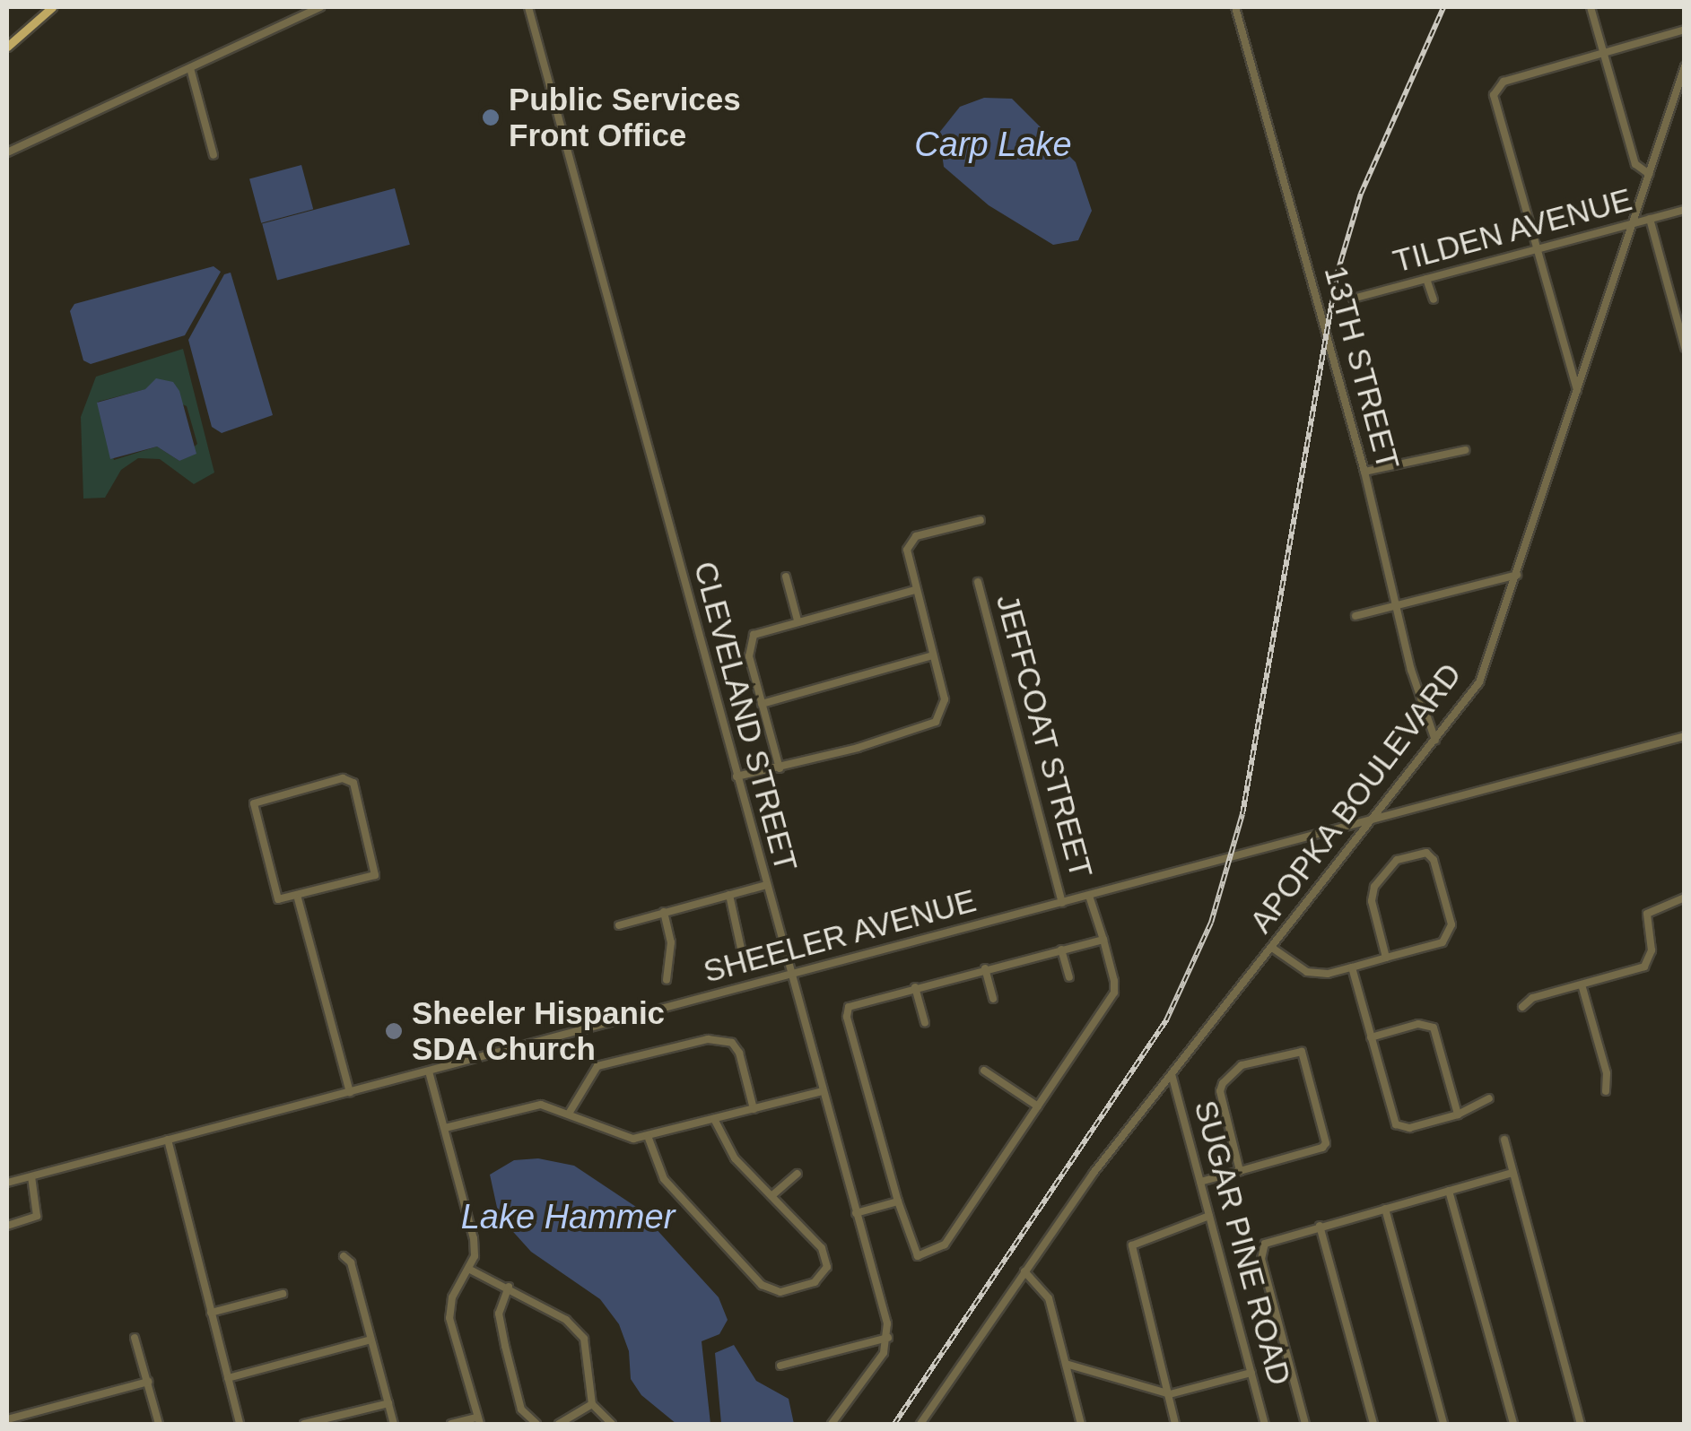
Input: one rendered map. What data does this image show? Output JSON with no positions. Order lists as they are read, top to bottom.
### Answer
{
  "streets": {
    "street": [
      "TILDEN AVENUE",
      "13TH STREET",
      "CLEVELAND STREET",
      "JEFFCOAT STREET",
      "APOPKA BOULEVARD",
      "SHEELER AVENUE",
      "SUGAR PINE ROAD"
    ]
  },
  "crossings": [
    ["TILDEN AVENUE", "APOPKA BOULEVARD"],
    ["13TH STREET", "APOPKA BOULEVARD"],
    ["CLEVELAND STREET", "SHEELER AVENUE"],
    ["JEFFCOAT STREET", "SHEELER AVENUE"],
    ["APOPKA BOULEVARD", "SHEELER AVENUE"],
    ["APOPKA BOULEVARD", "SUGAR PINE ROAD"]
  ],
  "water": ["Carp Lake", "Lake Hammer"],
  "places": ["Public Services Front Office", "Sheeler Hispanic SDA Church"]
}
